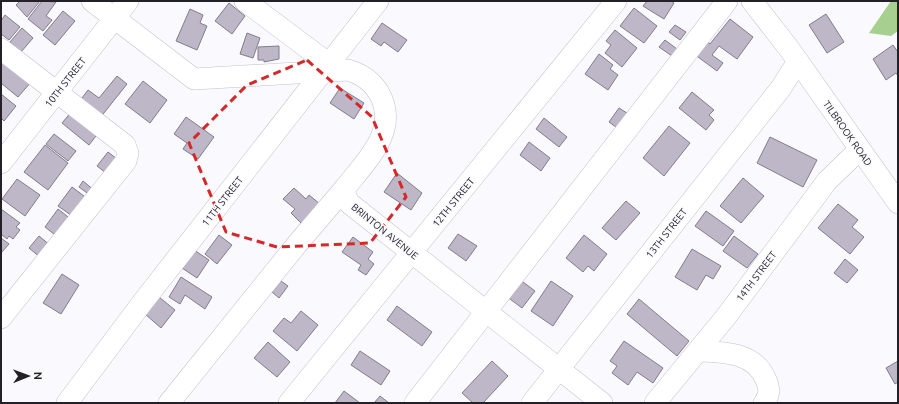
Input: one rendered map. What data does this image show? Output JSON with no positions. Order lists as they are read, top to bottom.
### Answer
{
  "streets": {
    "street": [
      "10TH STREET",
      "TILBROOK ROAD",
      "11TH STREET",
      "12TH STREET",
      "BRINTON AVENUE",
      "13TH STREET",
      "14TH STREET"
    ]
  },
  "crossings": [
    ["TILBROOK ROAD", "13TH STREET"],
    ["TILBROOK ROAD", "14TH STREET"],
    ["12TH STREET", "BRINTON AVENUE"],
    ["BRINTON AVENUE", "13TH STREET"]
  ],
  "north": "right"
}
